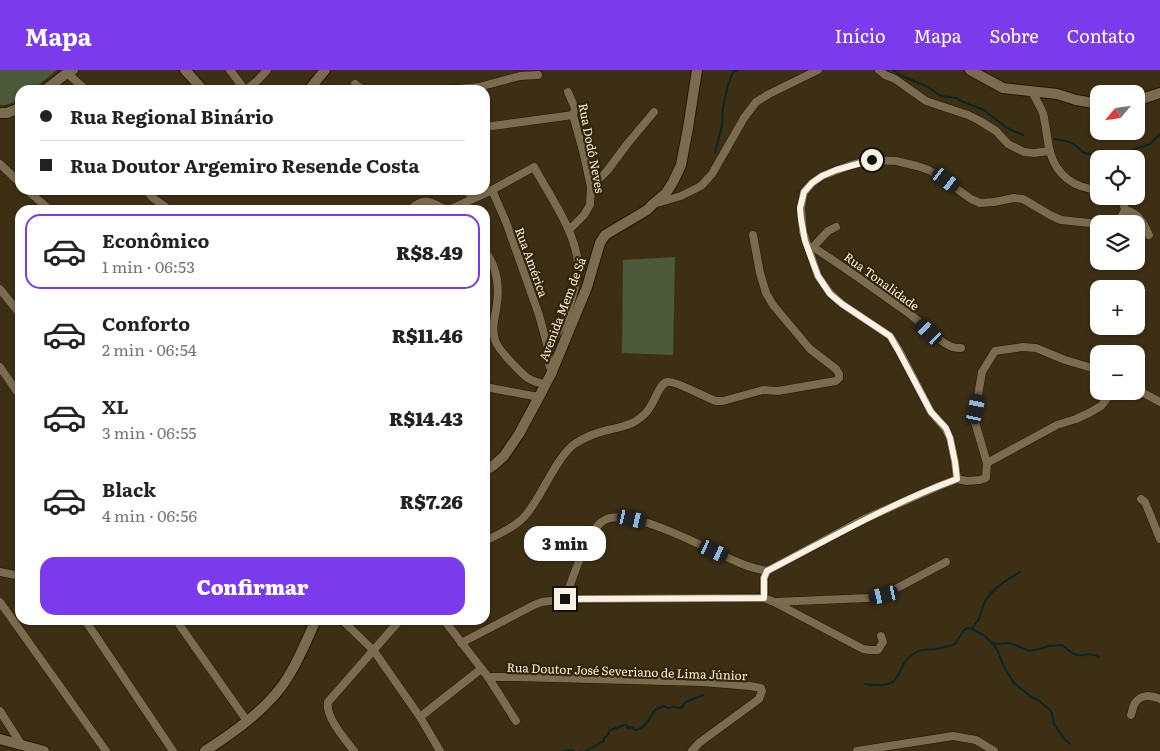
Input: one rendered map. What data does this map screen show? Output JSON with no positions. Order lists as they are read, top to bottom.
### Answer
{
  "streets": {
    "street": [
      "Rua Dodô Neves",
      "Rua América",
      "Rua Tonalidade",
      "Avenida Mem de Sá",
      "Rua Doutor José Severiano de Lima Júnior"
    ]
  },
  "crossings": [
    ["Rua América", "Avenida Mem de Sá"]
  ],
  "north": "bottom left",
  "page": {
    "header": "Mapa",
    "nav": [
      "Início",
      "Mapa",
      "Sobre",
      "Contato"
    ],
    "map_buttons": ["+", "−"],
    "banner": ["Rua Regional Binário", "Rua Doutor Argemiro Resende Costa"],
    "list": [
      {
        "name": "Econômico",
        "note": "1 min · 06:53",
        "value": "R$8.49"
      },
      {
        "name": "Conforto",
        "note": "2 min · 06:54",
        "value": "R$11.46"
      },
      {
        "name": "XL",
        "note": "3 min · 06:55",
        "value": "R$14.43"
      },
      {
        "name": "Black",
        "note": "4 min · 06:56",
        "value": "R$7.26"
      }
    ],
    "bubble": "3 min",
    "buttons": "Confirmar"
  }
}
